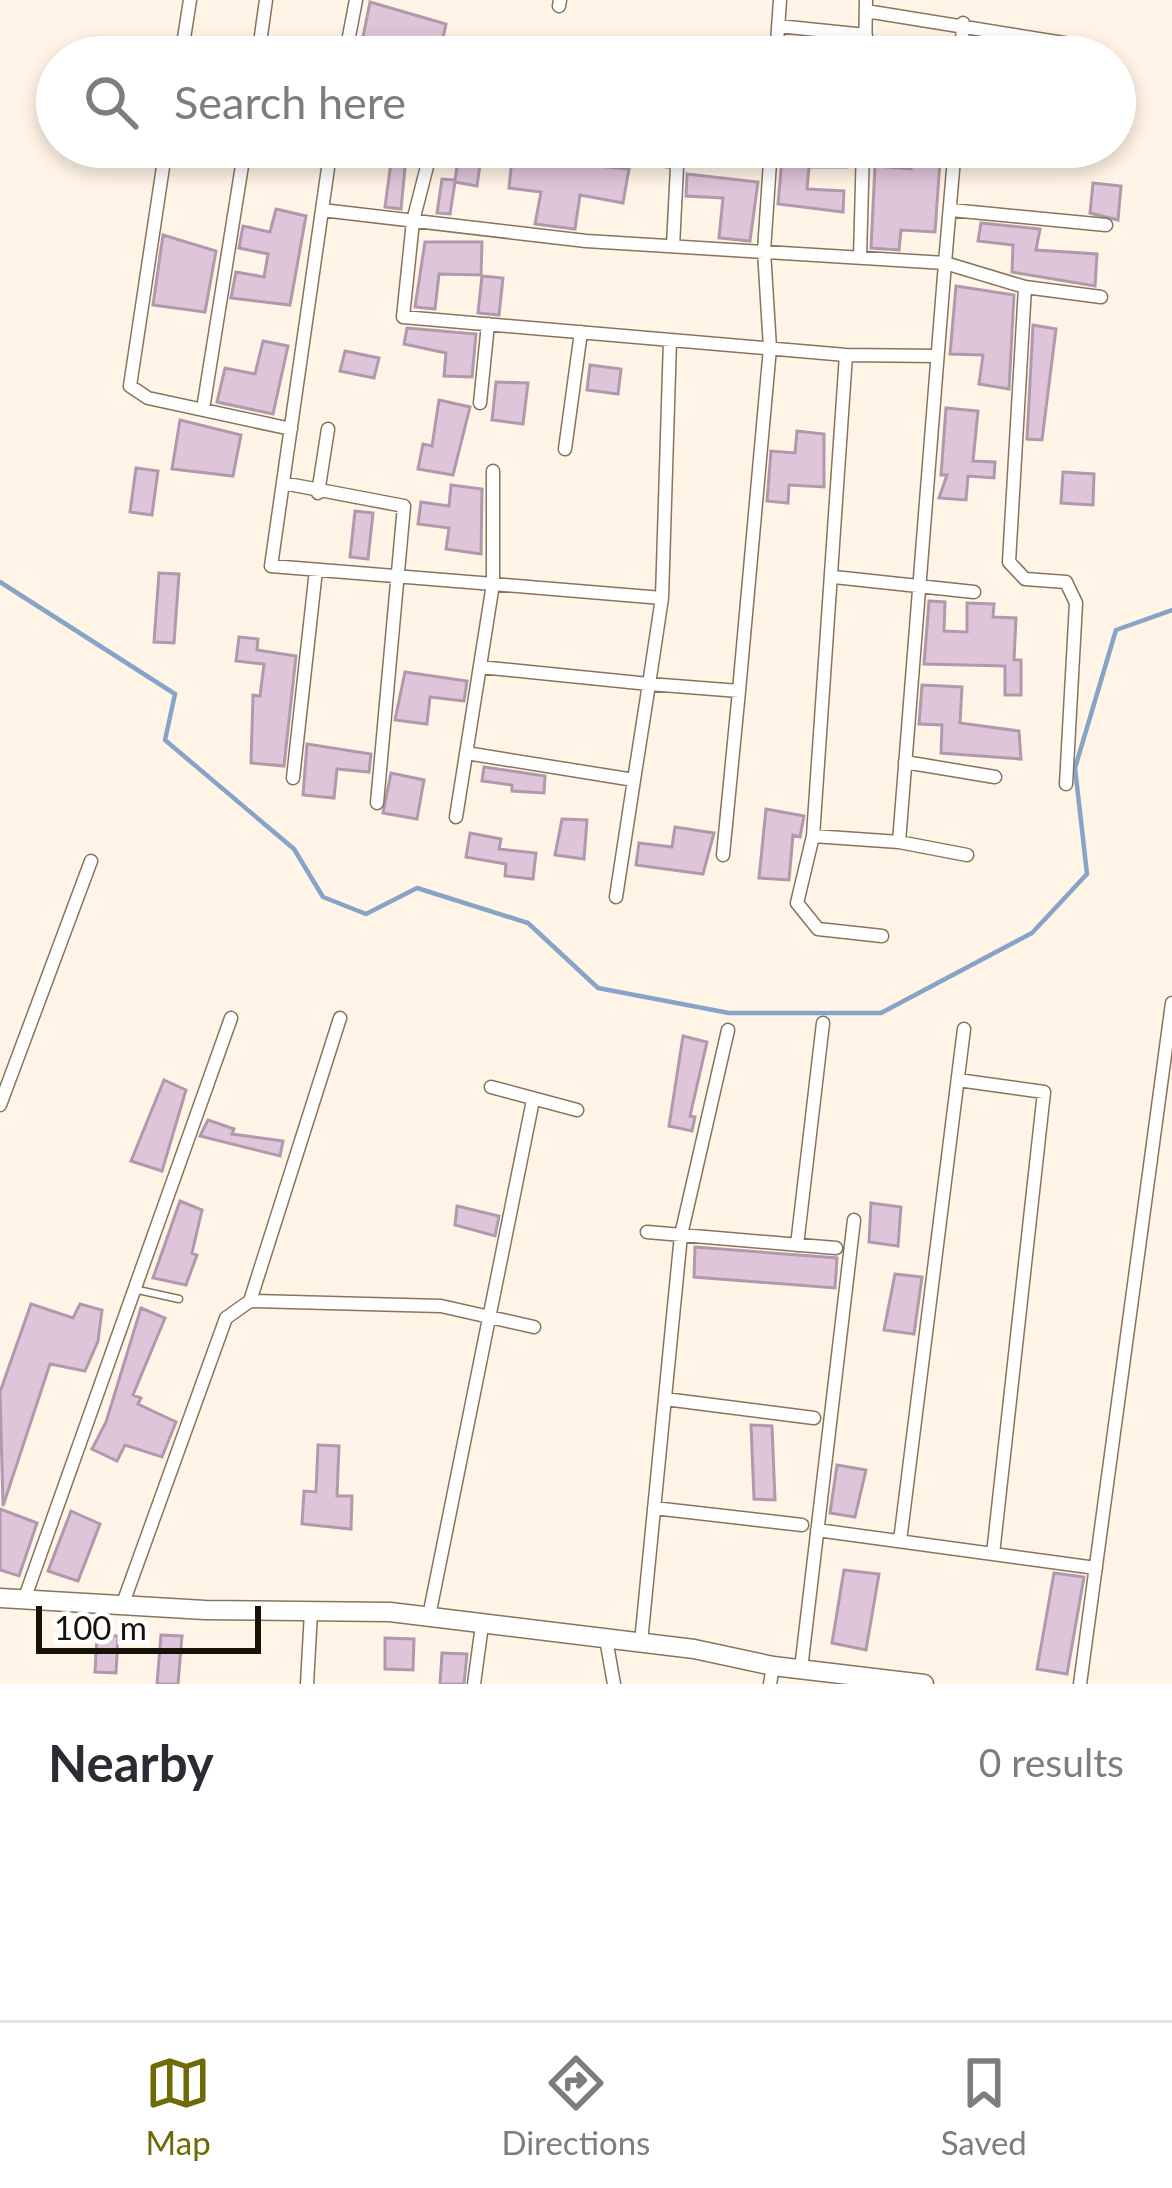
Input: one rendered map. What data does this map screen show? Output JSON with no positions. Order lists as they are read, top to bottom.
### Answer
{
  "scale_bar": "100 m",
  "page": {
    "search": "Search here",
    "scale": "100 m",
    "heading": ["Nearby", "0 results"],
    "nav": ["Map", "Directions", "Saved"]
  }
}
